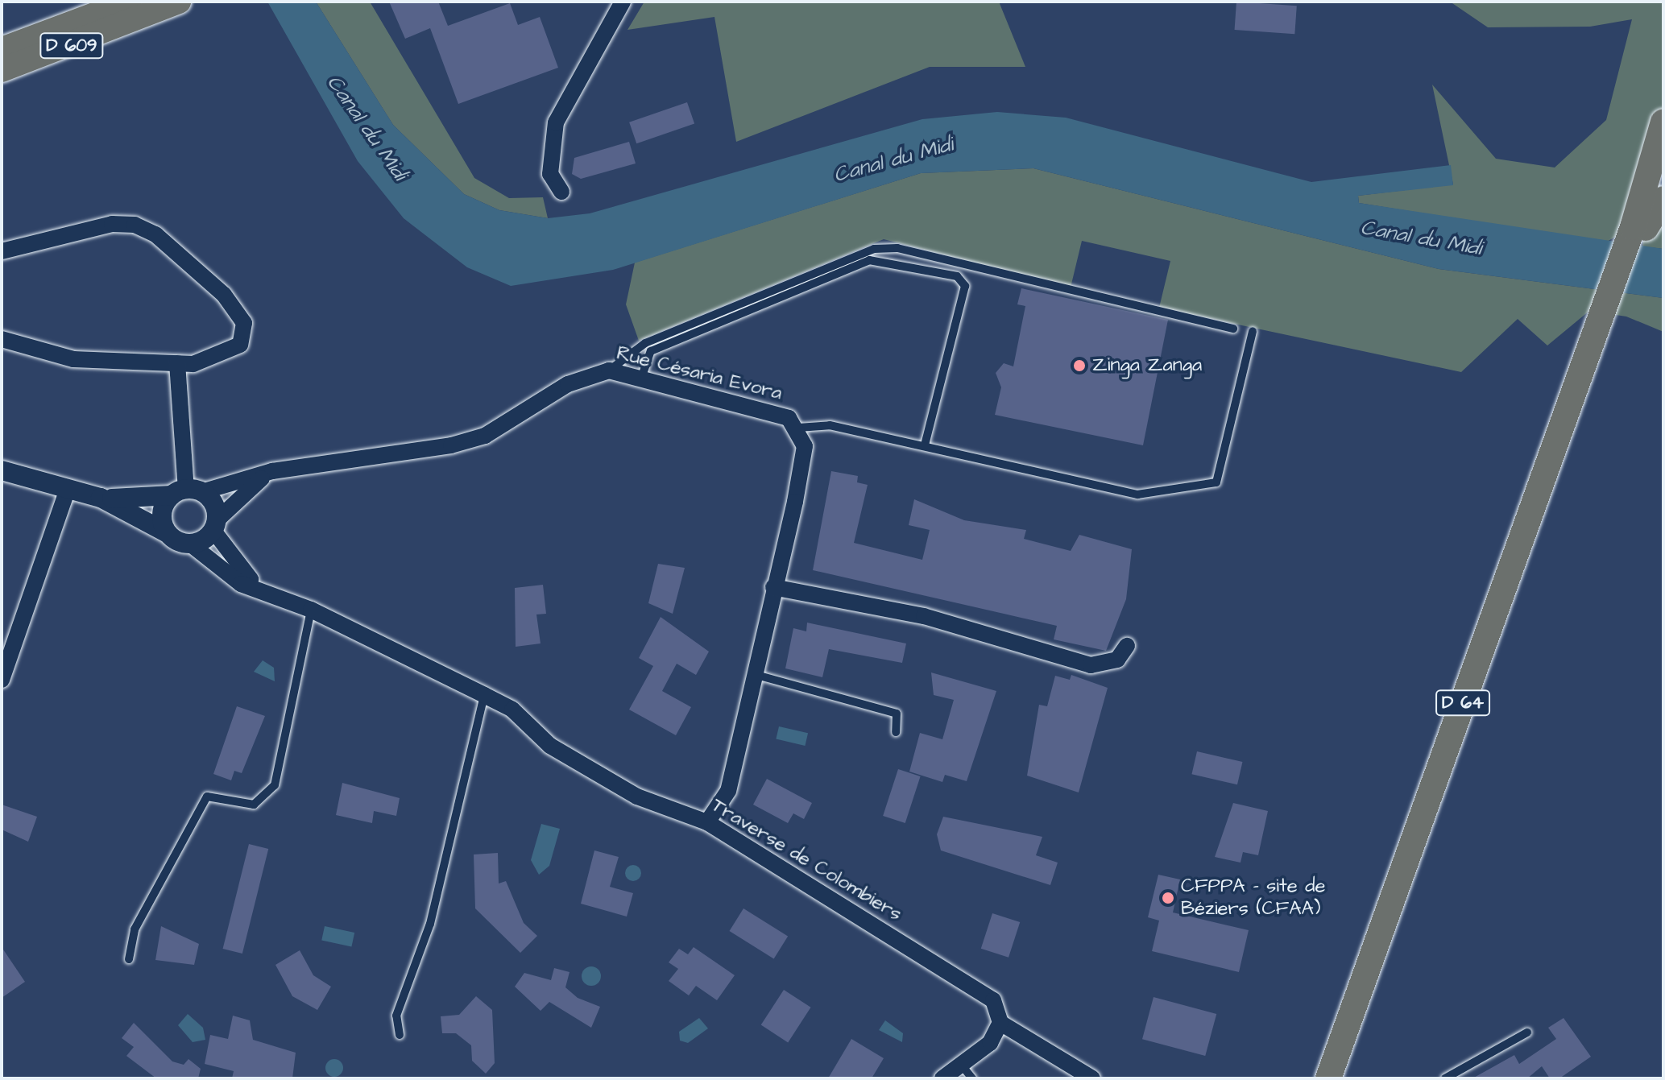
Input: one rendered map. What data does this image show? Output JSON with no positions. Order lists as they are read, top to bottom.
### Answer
{
  "streets": {
    "highway": ["D 64"],
    "main road": ["D 609"],
    "street": ["Rue Césaria Evora", "Traverse de Colombiers"]
  },
  "crossings": [
    ["Rue Césaria Evora", "Traverse de Colombiers"]
  ],
  "water": ["Canal du Midi"],
  "places": ["Zinga Zanga", "CFPPA - site de Béziers (CFAA)"]
}
